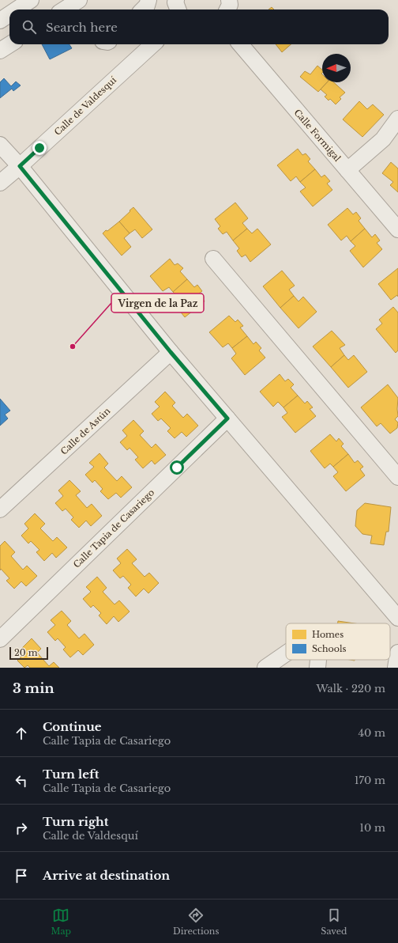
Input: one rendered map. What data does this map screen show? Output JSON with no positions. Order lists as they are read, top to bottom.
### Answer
{
  "streets": {
    "street": [
      "Calle de Valdesquí",
      "Calle Formigal",
      "Calle de Astún",
      "Calle Tapia de Casariego"
    ]
  },
  "places": ["Virgen de la Paz"],
  "legend": ["Homes", "Schools"],
  "scale_bar": "20 m",
  "north": "left",
  "page": {
    "search": "Search here",
    "scale": "20 m",
    "heading": ["3 min", "Walk · 220 m"],
    "list": [
      ["Continue", "Calle Tapia de Casariego", "40 m"],
      ["Turn left", "Calle Tapia de Casariego", "170 m"],
      ["Turn right", "Calle de Valdesquí", "10 m"],
      "Arrive at destination"
    ],
    "nav": ["Map", "Directions", "Saved"]
  }
}
